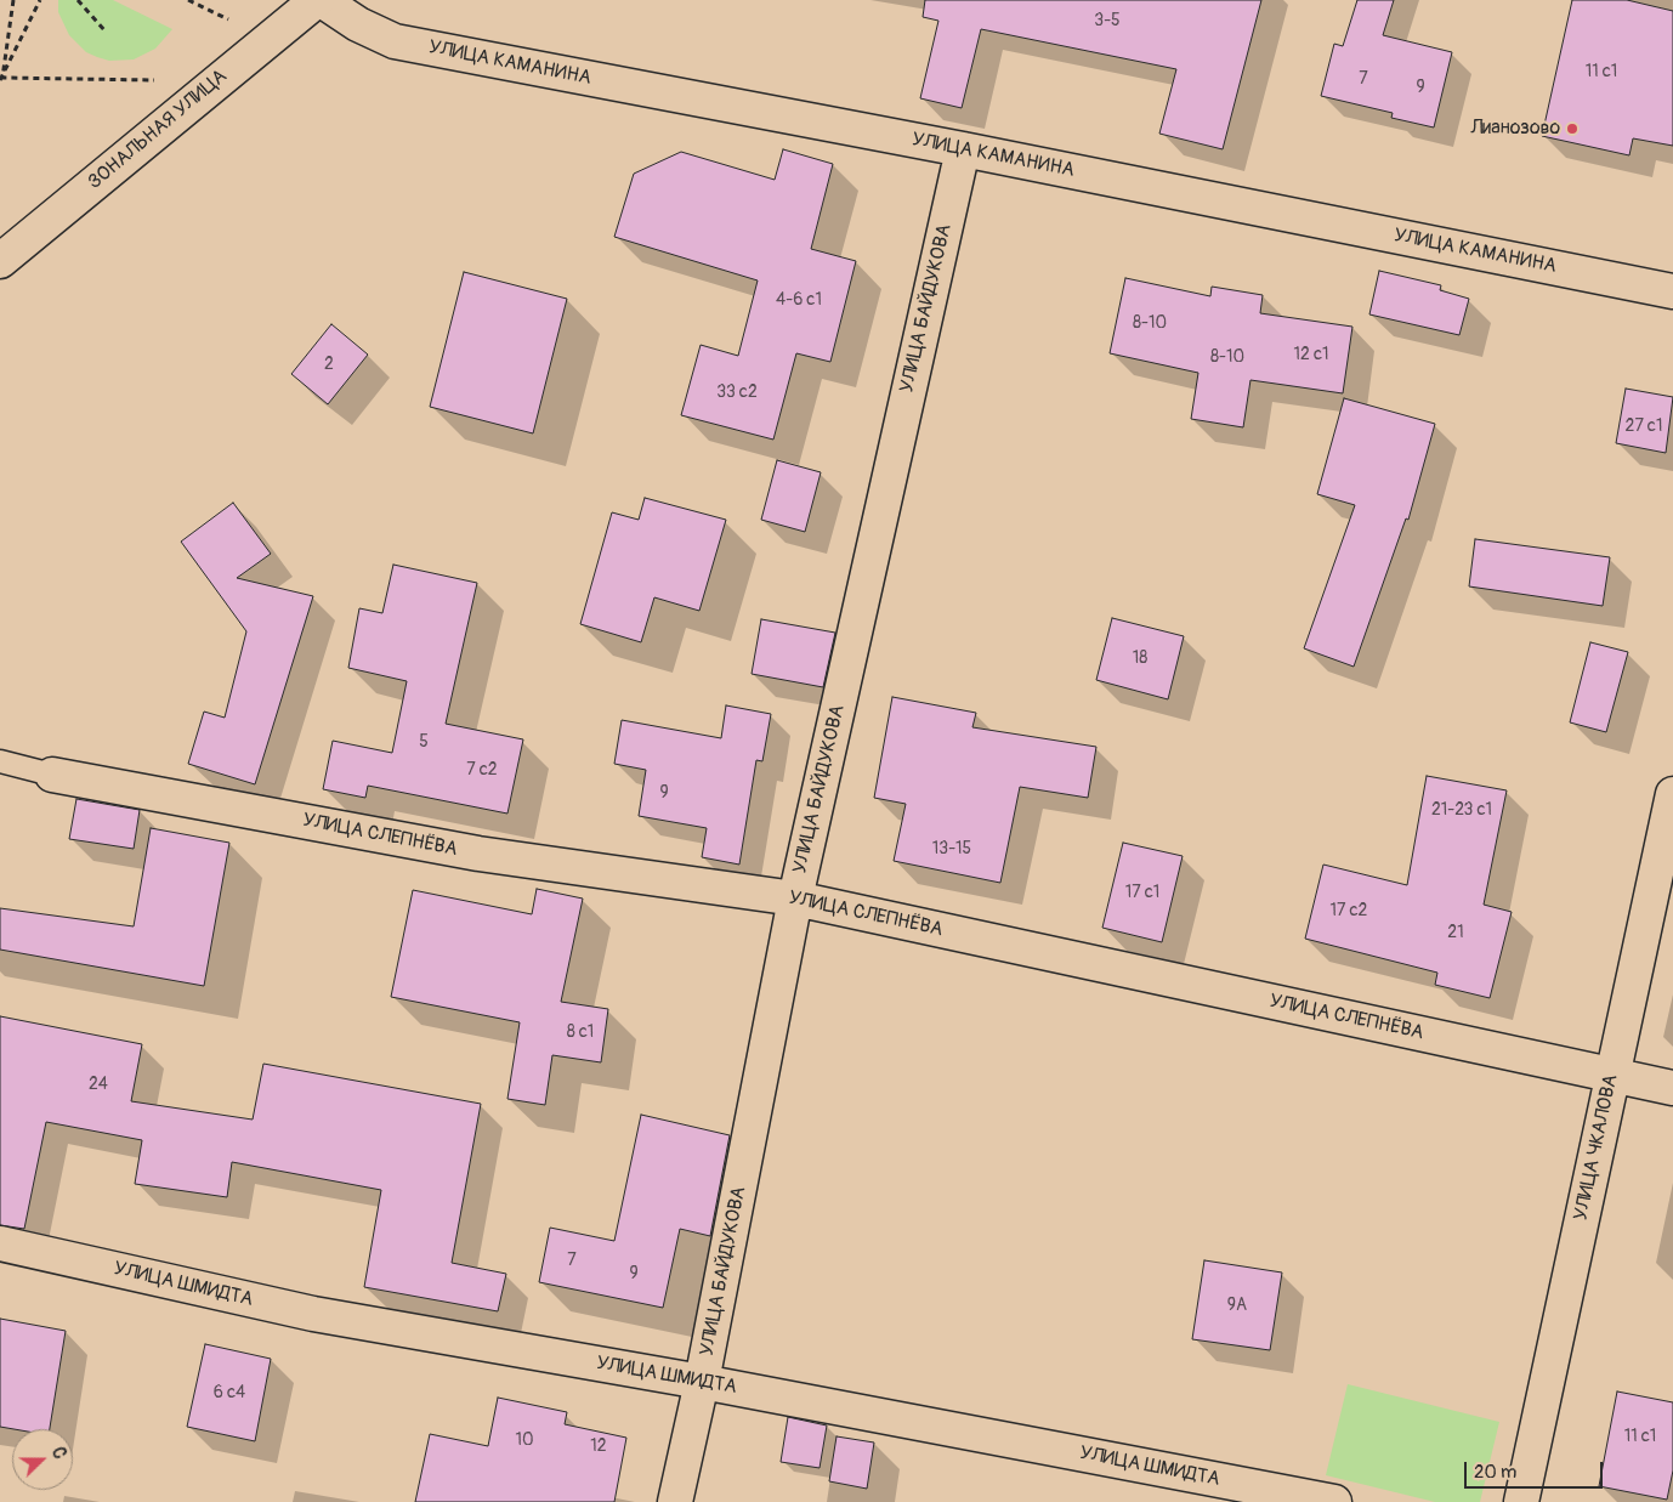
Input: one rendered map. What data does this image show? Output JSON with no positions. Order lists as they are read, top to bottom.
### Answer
{
  "streets": {
    "street": [
      "УЛИЦА КАМАНИНА",
      "ЗОНАЛЬНАЯ УЛИЦА",
      "УЛИЦА БАЙДУКОВА",
      "УЛИЦА СЛЕПНЁВА",
      "УЛИЦА ЧКАЛОВА",
      "УЛИЦА ШМИДТА"
    ]
  },
  "crossings": [
    ["УЛИЦА КАМАНИНА", "ЗОНАЛЬНАЯ УЛИЦА"],
    ["УЛИЦА КАМАНИНА", "УЛИЦА БАЙДУКОВА"],
    ["УЛИЦА БАЙДУКОВА", "УЛИЦА СЛЕПНЁВА"],
    ["УЛИЦА БАЙДУКОВА", "УЛИЦА ШМИДТА"],
    ["УЛИЦА СЛЕПНЁВА", "УЛИЦА ЧКАЛОВА"]
  ],
  "places": ["Лианозово"],
  "house_numbers": [
    "3-5",
    "11 с1",
    "7",
    "9",
    "4-6 с1",
    "8-10",
    "12 с1",
    "8-10",
    "2",
    "33 с2",
    "27 с1",
    "18",
    "5",
    "7 с2",
    "9",
    "21-23 с1",
    "13-15",
    "17 с1",
    "17 с2",
    "21",
    "8 с1",
    "24",
    "7",
    "9",
    "9А",
    "6 с4",
    "11 с1",
    "10",
    "12"
  ],
  "scale_bar": "20 m",
  "north": "right"
}
